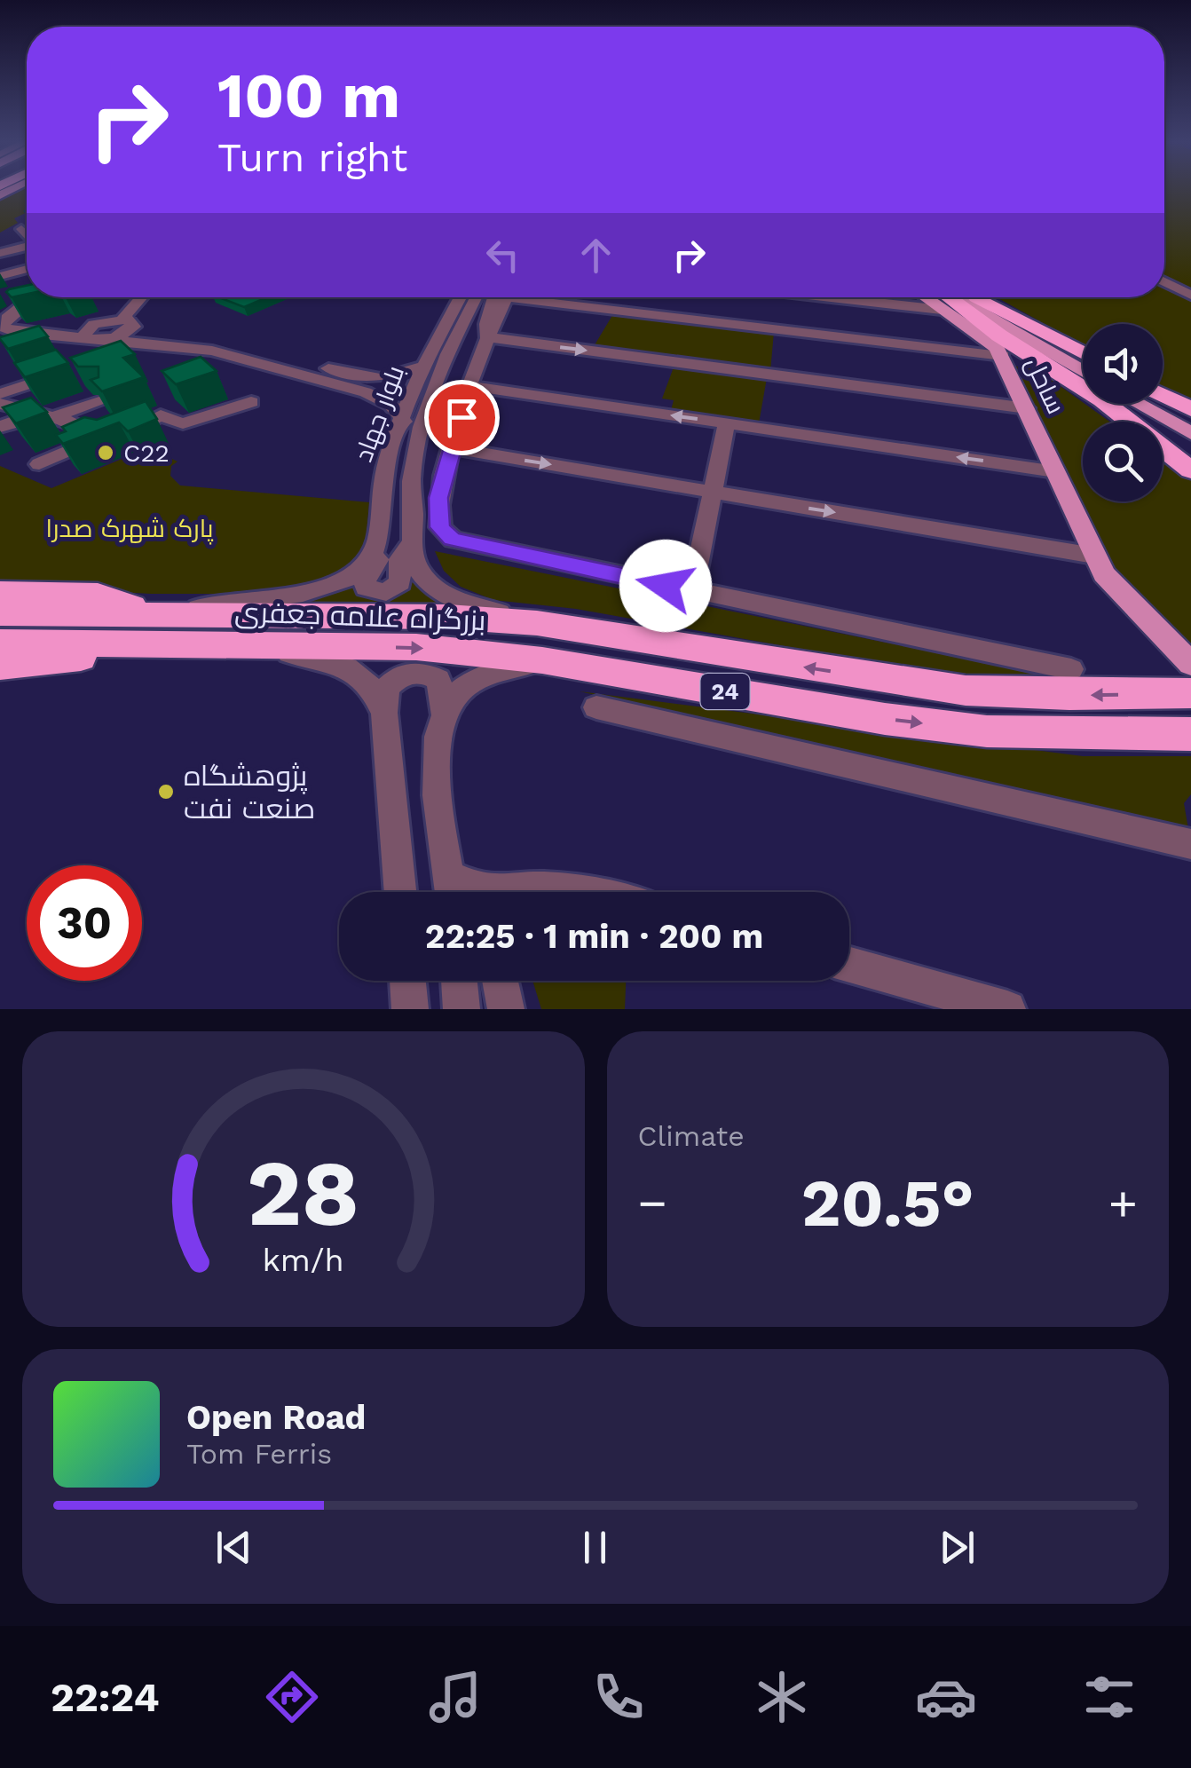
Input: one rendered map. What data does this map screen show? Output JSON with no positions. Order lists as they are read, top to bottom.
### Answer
{
  "streets": {
    "highway": ["بزرگراه علامه جعفری", "24"],
    "main road": ["ساحل"],
    "street": ["بلوار جهاد"]
  },
  "crossings": [
    ["بلوار جهاد", "بزرگراه علامه جعفری"]
  ],
  "parks": ["پارک شهرک صدرا"],
  "places": ["C22", "پژوهشگاه صنعت نفت"],
  "page": {
    "turn": ["100 m", "Turn right"],
    "limit": "30",
    "trip": "22:25 · 1 min · 200 m",
    "tile": "Climate",
    "heat": ["−", "20.5°", "+"],
    "song": ["Open Road", "Tom Ferris"],
    "tabs": "22:24",
    "gauge": ["28", "km/h"]
  }
}
